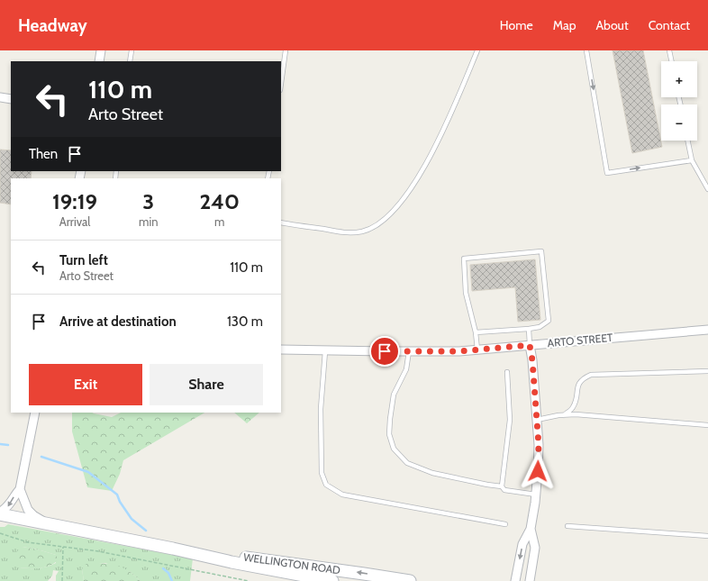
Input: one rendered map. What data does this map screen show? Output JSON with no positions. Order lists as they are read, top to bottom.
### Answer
{
  "streets": {
    "main road": ["WELLINGTON ROAD"],
    "street": ["ARTO STREET"]
  },
  "page": {
    "header": "Headway",
    "nav": [
      "Home",
      "Map",
      "About",
      "Contact"
    ],
    "map_buttons": ["+", "−"],
    "turn": ["110 m", "Arto Street"],
    "then": "Then",
    "eta": [
      "19:19",
      "Arrival",
      "3",
      "min",
      "240",
      "m"
    ],
    "list": [
      {
        "name": "Turn left",
        "note": "Arto Street",
        "value": "110 m"
      },
      {
        "name": "Arrive at destination",
        "value": "130 m"
      }
    ],
    "buttons": ["Exit", "Share"]
  }
}
